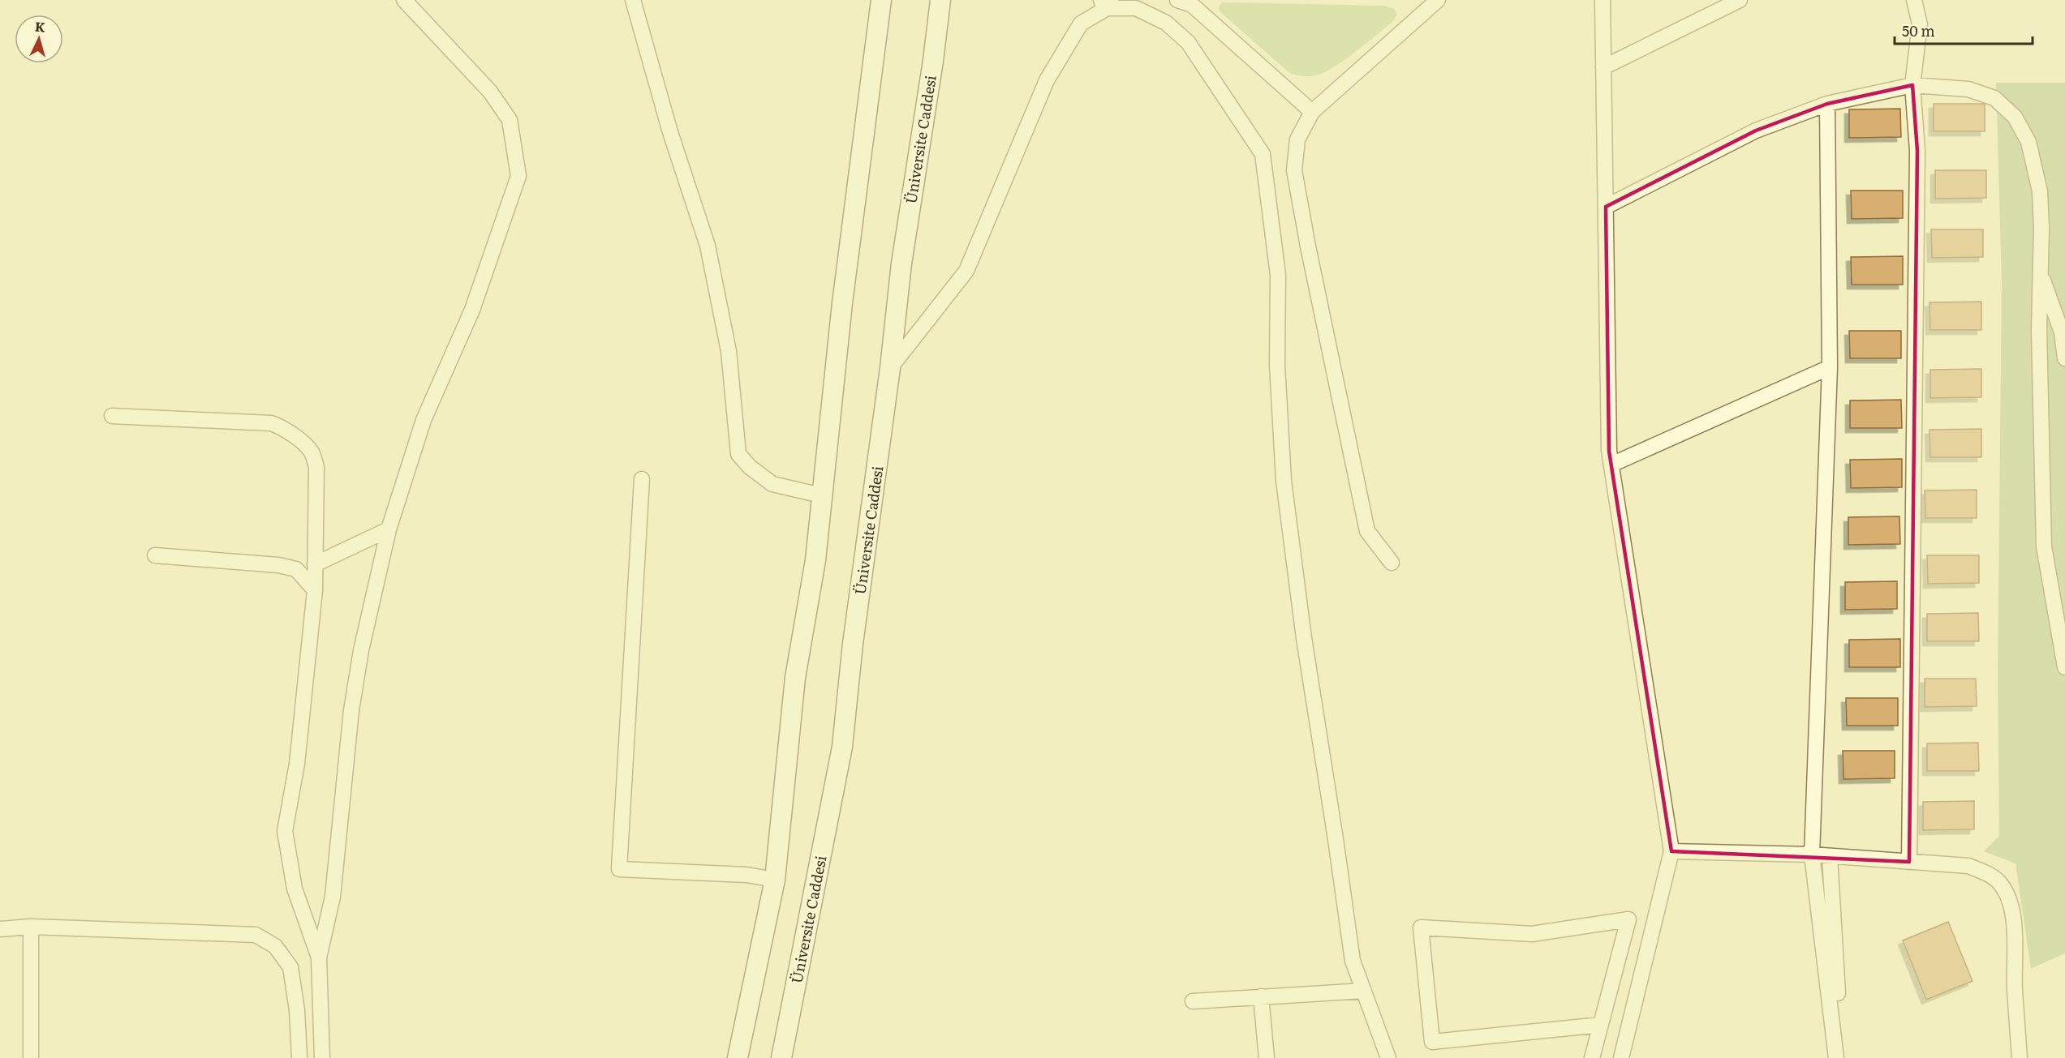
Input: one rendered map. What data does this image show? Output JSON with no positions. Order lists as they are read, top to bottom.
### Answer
{
  "streets": {
    "main road": ["Üniversite Caddesi"]
  },
  "scale_bar": "50 m",
  "north": "top"
}
